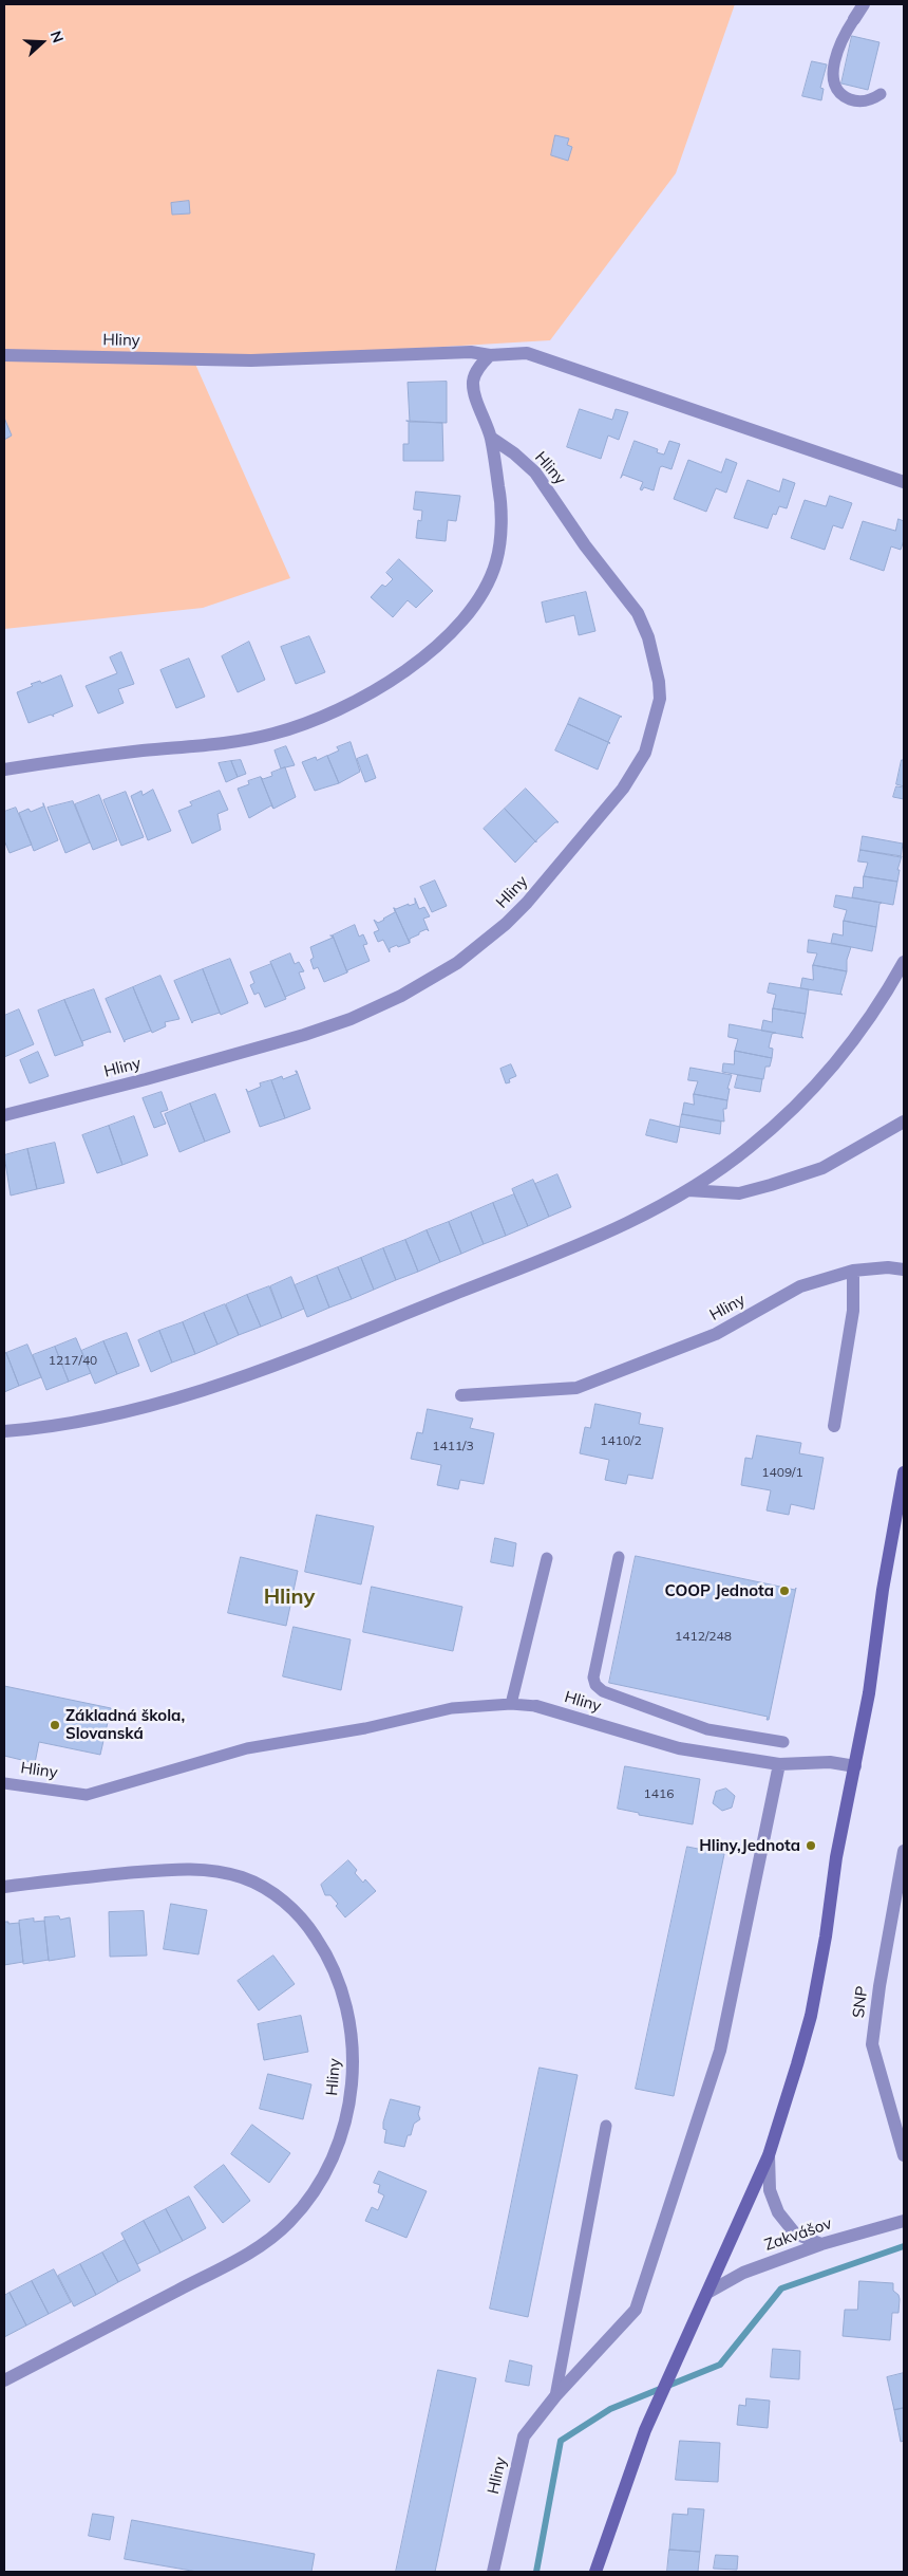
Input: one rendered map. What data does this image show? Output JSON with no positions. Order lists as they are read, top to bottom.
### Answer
{
  "streets": {
    "street": ["Hliny", "SNP", "Zakvášov"]
  },
  "districts": ["Hliny"],
  "places": ["COOP Jednota", "Základná škola, Slovanská", "Hliny,Jednota"],
  "house_numbers": [
    "1217/40",
    "1410/2",
    "1411/3",
    "1409/1",
    "1412/248",
    "1416"
  ],
  "north": "right"
}
